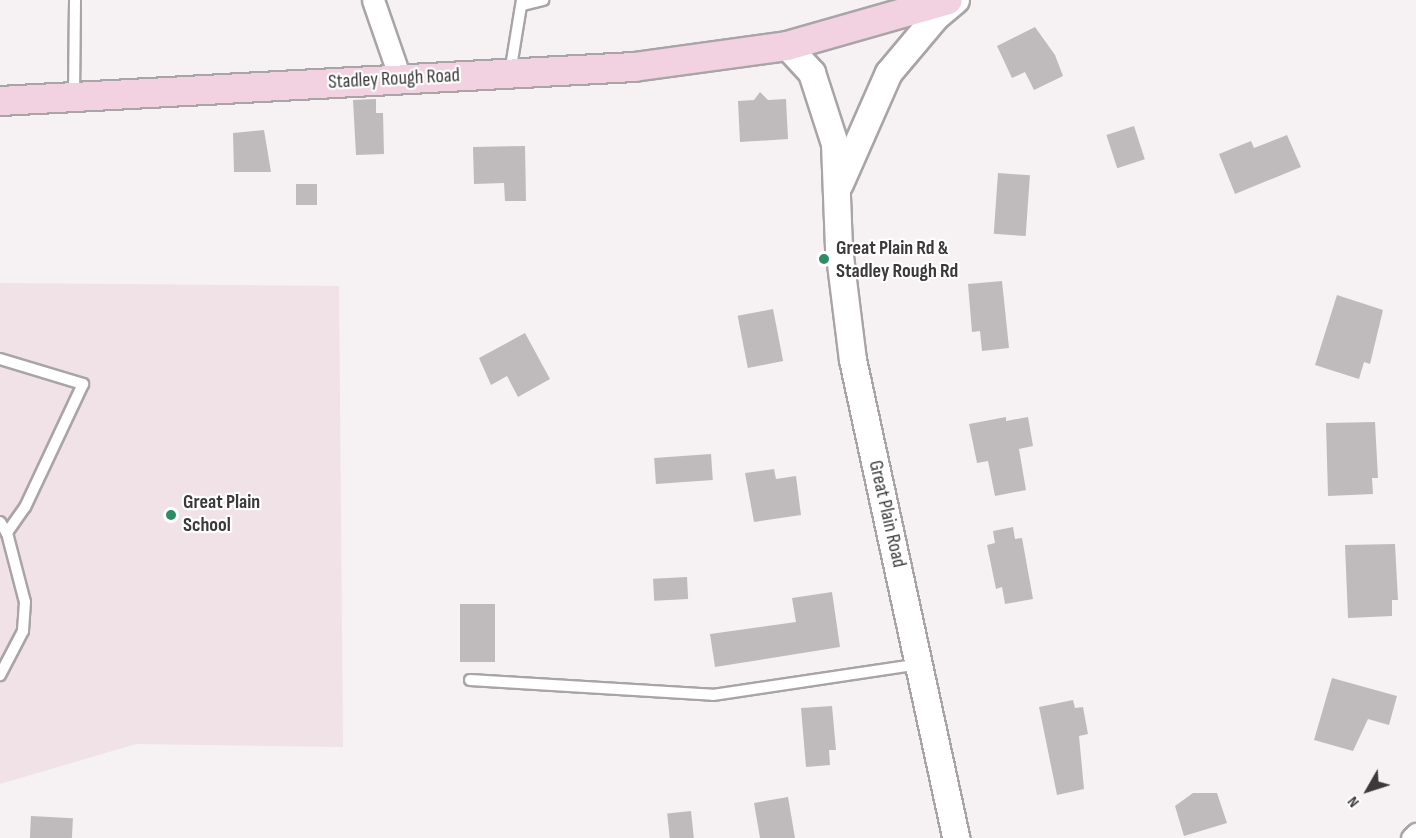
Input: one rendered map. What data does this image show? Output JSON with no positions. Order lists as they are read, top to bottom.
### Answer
{
  "streets": {
    "main road": ["Stadley Rough Road"],
    "street": ["Great Plain Road"]
  },
  "crossings": [
    ["Stadley Rough Road", "Great Plain Road"]
  ],
  "places": ["Great Plain Rd & Stadley Rough Rd", "Great Plain School"],
  "north": "bottom left"
}
